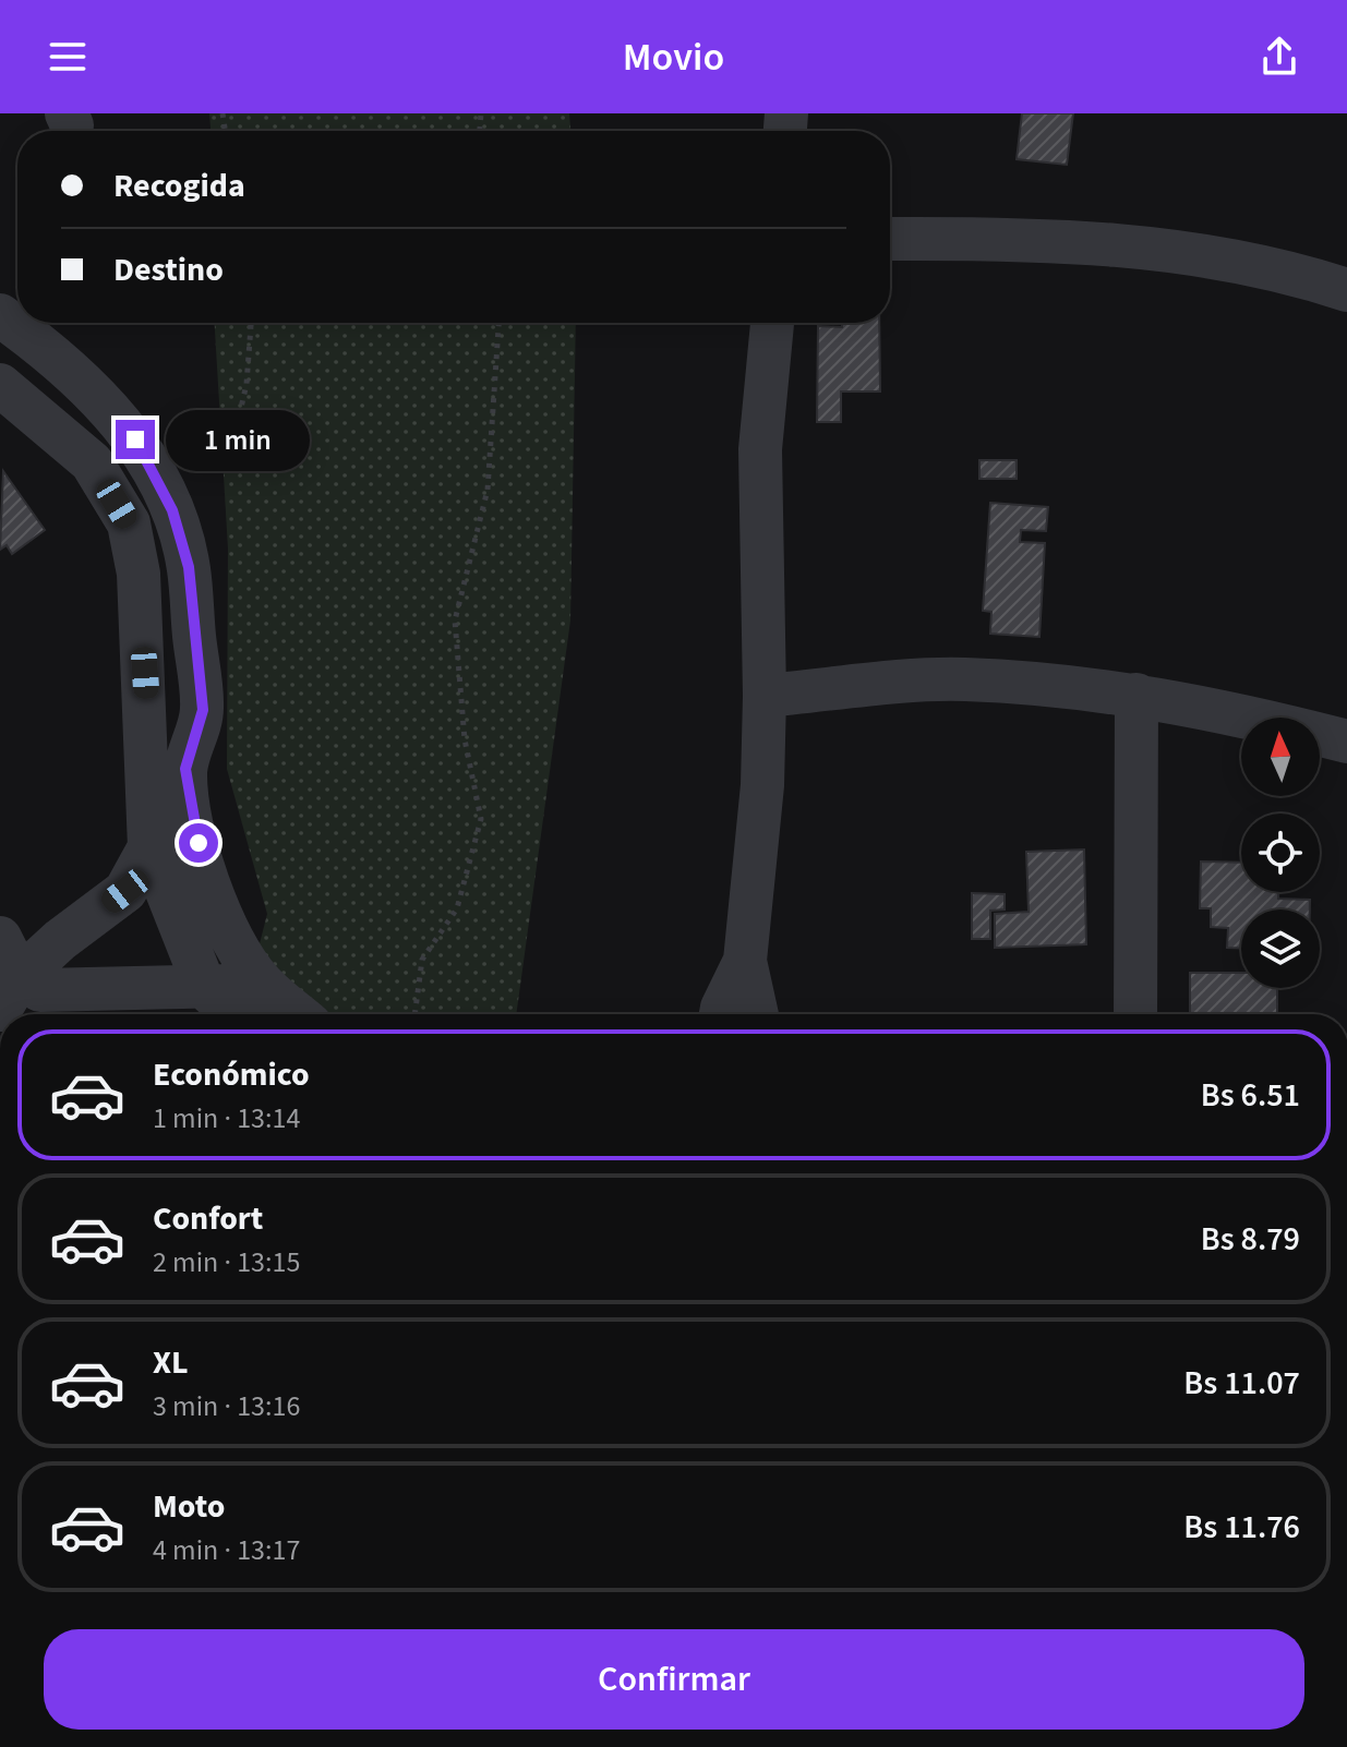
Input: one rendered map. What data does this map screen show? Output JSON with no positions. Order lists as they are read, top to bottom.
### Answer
{
  "north": "top",
  "page": {
    "header": "Movio",
    "banner": ["Recogida", "Destino"],
    "bubble": "1 min",
    "list": [
      {
        "name": "Económico",
        "note": "1 min · 13:14",
        "value": "Bs 6.51"
      },
      {
        "name": "Confort",
        "note": "2 min · 13:15",
        "value": "Bs 8.79"
      },
      {
        "name": "XL",
        "note": "3 min · 13:16",
        "value": "Bs 11.07"
      },
      {
        "name": "Moto",
        "note": "4 min · 13:17",
        "value": "Bs 11.76"
      }
    ],
    "buttons": "Confirmar"
  }
}
